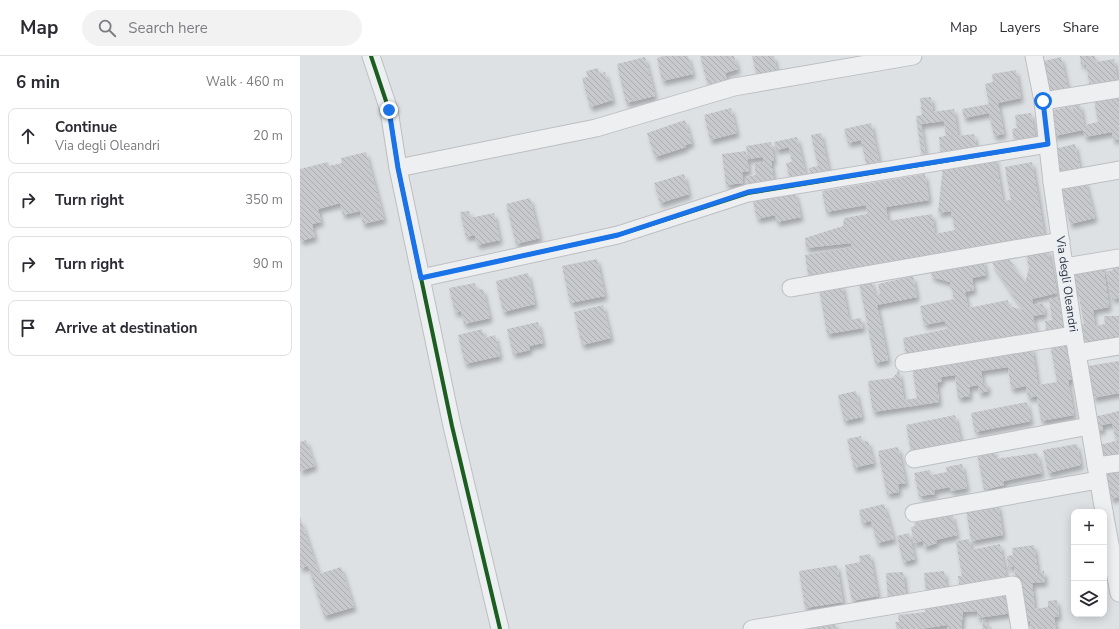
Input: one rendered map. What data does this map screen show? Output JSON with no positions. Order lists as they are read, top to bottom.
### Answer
{
  "streets": {
    "street": ["Via degli Oleandri"]
  },
  "page": {
    "header": "Map",
    "search": "Search here",
    "nav": ["Map", "Layers", "Share"],
    "heading": ["6 min", "Walk · 460 m"],
    "list": [
      ["Continue", "Via degli Oleandri", "20 m"],
      ["Turn right", "350 m"],
      ["Turn right", "90 m"],
      "Arrive at destination"
    ],
    "map_buttons": ["+", "−"]
  }
}
